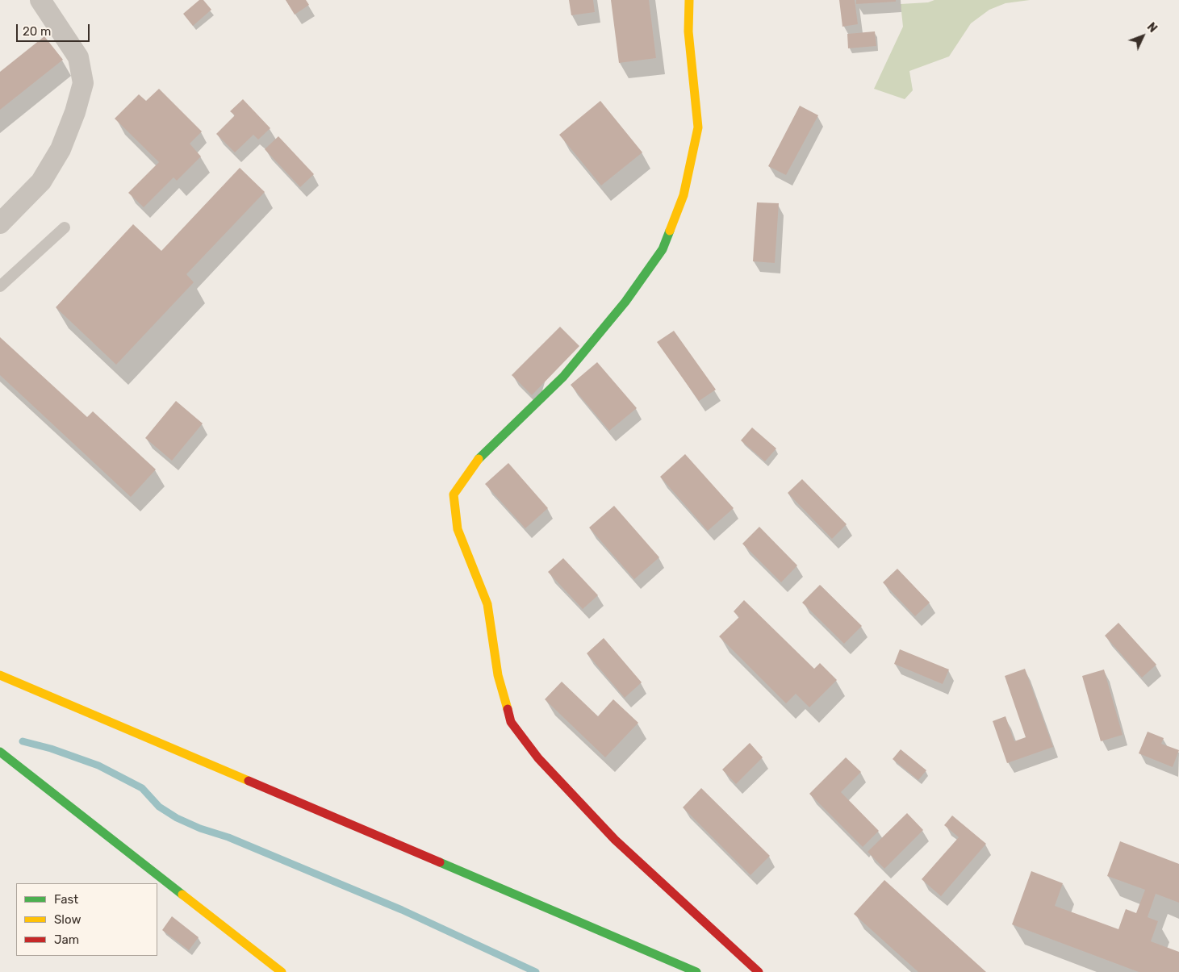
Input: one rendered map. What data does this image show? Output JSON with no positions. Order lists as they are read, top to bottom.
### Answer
{
  "legend": ["Fast", "Slow", "Jam"],
  "scale_bar": "20 m",
  "north": "top right"
}
